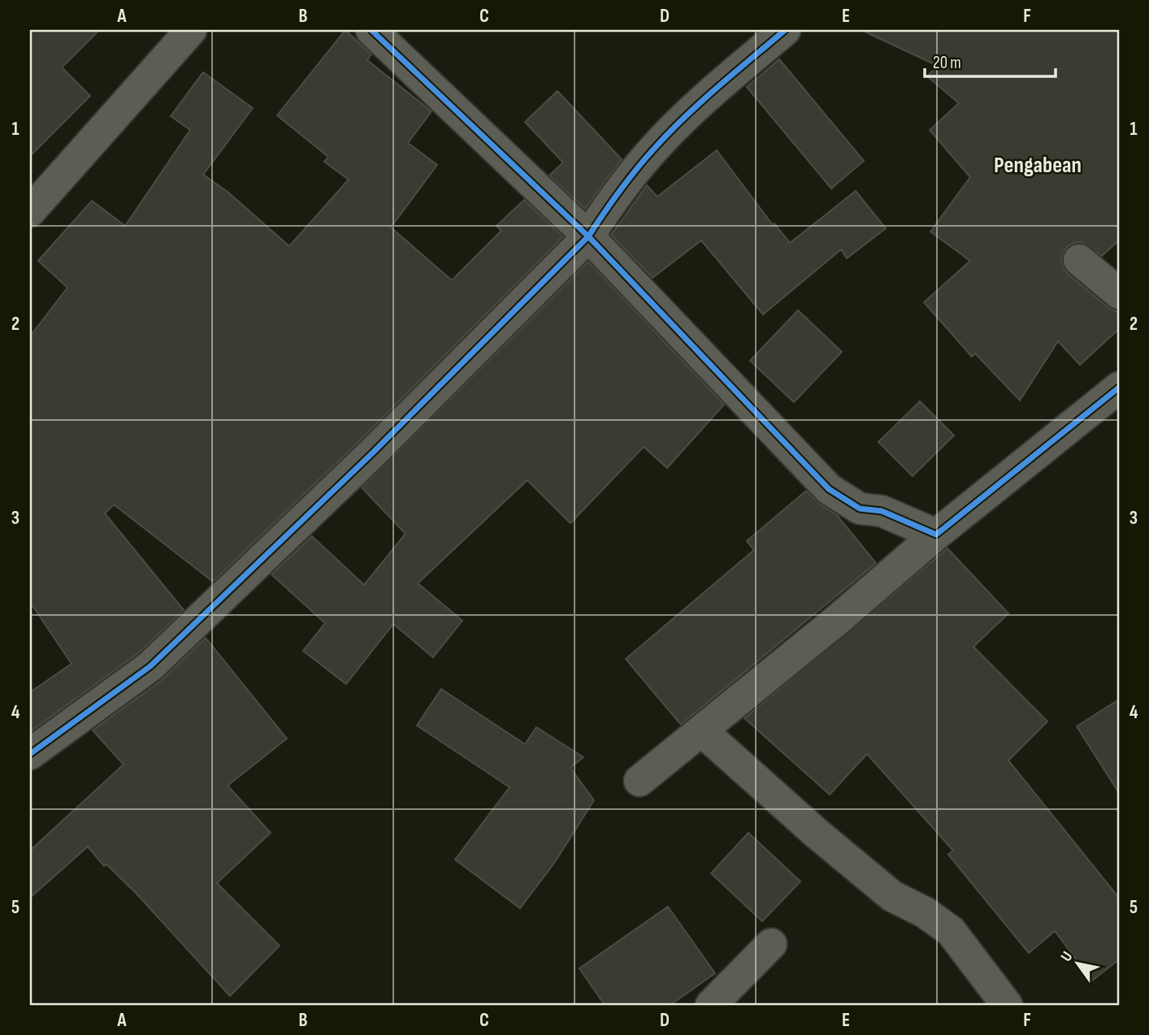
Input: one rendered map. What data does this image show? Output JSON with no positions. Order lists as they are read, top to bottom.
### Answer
{
  "districts": ["Pengabean"],
  "scale_bar": "20 m",
  "north": "top left",
  "grid": {
    "columns": [
      "A",
      "B",
      "C",
      "D",
      "E",
      "F"
    ],
    "rows": [
      "1",
      "2",
      "3",
      "4",
      "5"
    ]
  }
}
